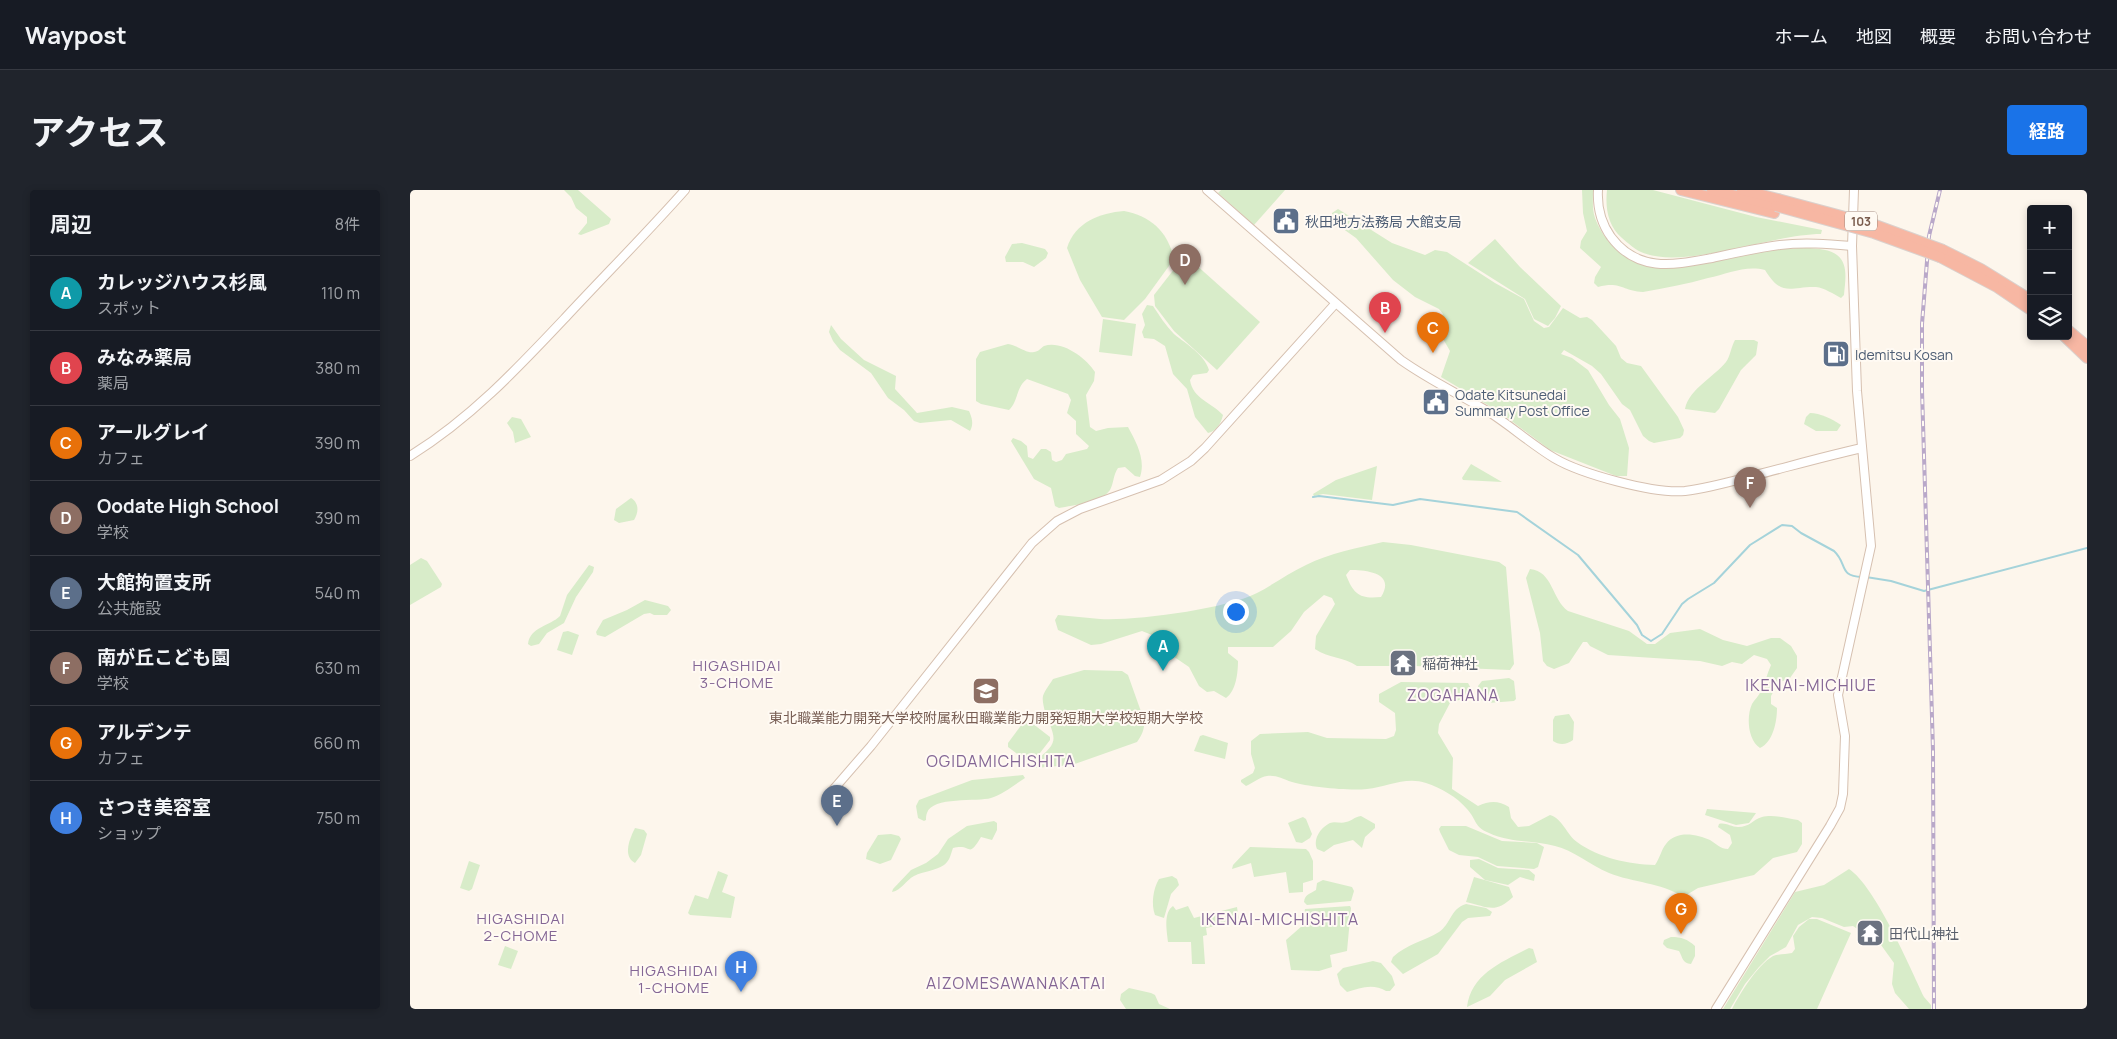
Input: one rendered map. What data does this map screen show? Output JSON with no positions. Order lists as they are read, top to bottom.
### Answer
{
  "streets": {
    "highway": ["103"]
  },
  "districts": [
    "HIGASHIDAI 3-CHOME",
    "IKENAI-MICHIUE",
    "ZOGAHANA",
    "OGIDAMICHISHITA",
    "HIGASHIDAI 2-CHOME",
    "IKENAI-MICHISHITA",
    "HIGASHIDAI 1-CHOME",
    "AIZOMESAWANAKATAI"
  ],
  "places": {
    "public building": ["秋田地方法務局 大館支局", "Odate Kitsunedai Summary Post Office"],
    "fuel station": ["Idemitsu Kosan"],
    "temple": ["稲荷神社", "田代山神社"],
    "school or university": ["東北職業能力開発大学校附属秋田職業能力開発短期大学校短期大学校"]
  },
  "page": {
    "header": "Waypost",
    "nav": [
      "ホーム",
      "地図",
      "概要",
      "お問い合わせ"
    ],
    "title": "アクセス",
    "buttons": "経路",
    "heading": ["周辺", "8件"],
    "map_buttons": ["+", "−"],
    "pins": [
      "D",
      "B",
      "C",
      "F",
      "A",
      "E",
      "G",
      "H"
    ],
    "list": [
      {
        "mark": "A",
        "name": "カレッジハウス杉風",
        "note": "スポット",
        "value": "110 m"
      },
      {
        "mark": "B",
        "name": "みなみ薬局",
        "note": "薬局",
        "value": "380 m"
      },
      {
        "mark": "C",
        "name": "アールグレイ",
        "note": "カフェ",
        "value": "390 m"
      },
      {
        "mark": "D",
        "name": "Oodate High School",
        "note": "学校",
        "value": "390 m"
      },
      {
        "mark": "E",
        "name": "大館拘置支所",
        "note": "公共施設",
        "value": "540 m"
      },
      {
        "mark": "F",
        "name": "南が丘こども園",
        "note": "学校",
        "value": "630 m"
      },
      {
        "mark": "G",
        "name": "アルデンテ",
        "note": "カフェ",
        "value": "660 m"
      },
      {
        "mark": "H",
        "name": "さつき美容室",
        "note": "ショップ",
        "value": "750 m"
      }
    ]
  }
}
